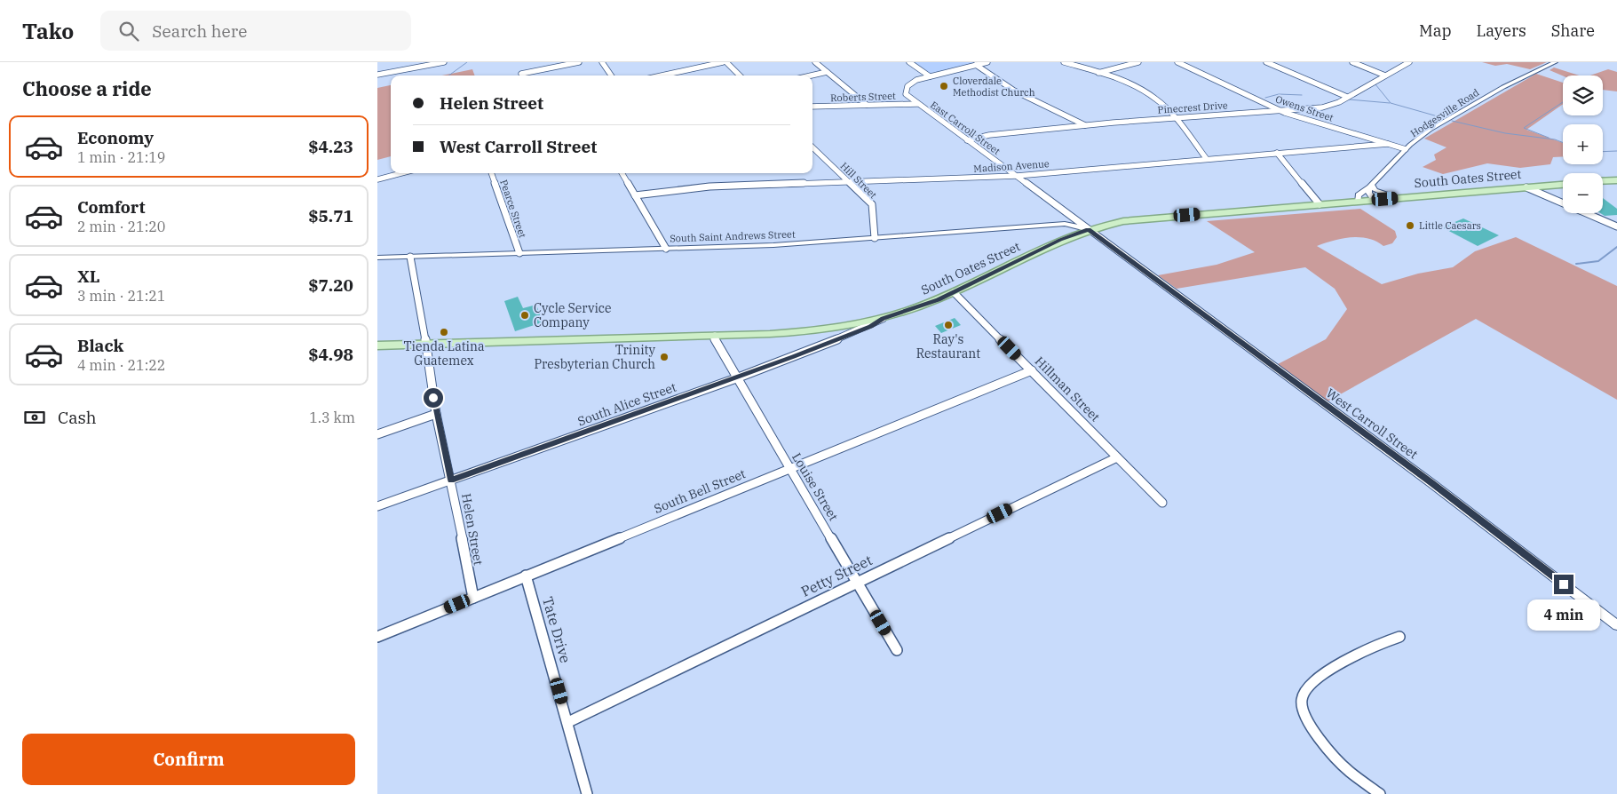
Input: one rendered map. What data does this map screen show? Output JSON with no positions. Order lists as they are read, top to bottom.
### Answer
{
  "streets": {
    "main road": ["South Oates Street"],
    "street": [
      "Roberts Street",
      "Pinecrest Drive",
      "Owens Street",
      "Hodgesville Road",
      "East Carroll Street",
      "Madison Avenue",
      "Hill Street",
      "Pearce Street",
      "South Saint Andrews Street",
      "Hillman Street",
      "South Alice Street",
      "West Carroll Street",
      "Louise Street",
      "South Bell Street",
      "Helen Street",
      "Petty Street",
      "Tate Drive"
    ]
  },
  "crossings": [
    ["Roberts Street", "East Carroll Street"],
    ["Pinecrest Drive", "Owens Street"],
    ["Pinecrest Drive", "East Carroll Street"],
    ["Owens Street", "Hodgesville Road"],
    ["Owens Street", "Madison Avenue"],
    ["Hodgesville Road", "South Oates Street"],
    ["East Carroll Street", "Madison Avenue"],
    ["East Carroll Street", "South Oates Street"],
    ["East Carroll Street", "South Saint Andrews Street"],
    ["East Carroll Street", "West Carroll Street"],
    ["Madison Avenue", "Hill Street"],
    ["South Oates Street", "South Saint Andrews Street"],
    ["South Oates Street", "Hillman Street"],
    ["South Oates Street", "South Alice Street"],
    ["South Oates Street", "West Carroll Street"],
    ["South Oates Street", "Louise Street"],
    ["South Oates Street", "Helen Street"],
    ["Hill Street", "South Saint Andrews Street"],
    ["Pearce Street", "South Saint Andrews Street"],
    ["South Saint Andrews Street", "West Carroll Street"],
    ["South Saint Andrews Street", "Helen Street"],
    ["Hillman Street", "South Bell Street"],
    ["Hillman Street", "Petty Street"],
    ["South Alice Street", "Louise Street"],
    ["South Alice Street", "Helen Street"],
    ["Louise Street", "South Bell Street"],
    ["Louise Street", "Petty Street"],
    ["South Bell Street", "Helen Street"],
    ["South Bell Street", "Tate Drive"],
    ["Petty Street", "Tate Drive"]
  ],
  "places": [
    "Cloverdale Methodist Church",
    "Little Caesars",
    "Cycle Service Company",
    "Ray's Restaurant",
    "Tienda Latina Guatemex",
    "Trinity Presbyterian Church"
  ],
  "page": {
    "header": "Tako",
    "search": "Search here",
    "nav": ["Map", "Layers", "Share"],
    "heading": "Choose a ride",
    "map_buttons": ["+", "−"],
    "banner": ["Helen Street", "West Carroll Street"],
    "list": [
      {
        "name": "Economy",
        "note": "1 min · 21:19",
        "value": "$4.23"
      },
      {
        "name": "Comfort",
        "note": "2 min · 21:20",
        "value": "$5.71"
      },
      {
        "name": "XL",
        "note": "3 min · 21:21",
        "value": "$7.20"
      },
      {
        "name": "Black",
        "note": "4 min · 21:22",
        "value": "$4.98"
      }
    ],
    "pay": ["Cash", "1.3 km"],
    "bubble": "4 min",
    "buttons": "Confirm"
  }
}
